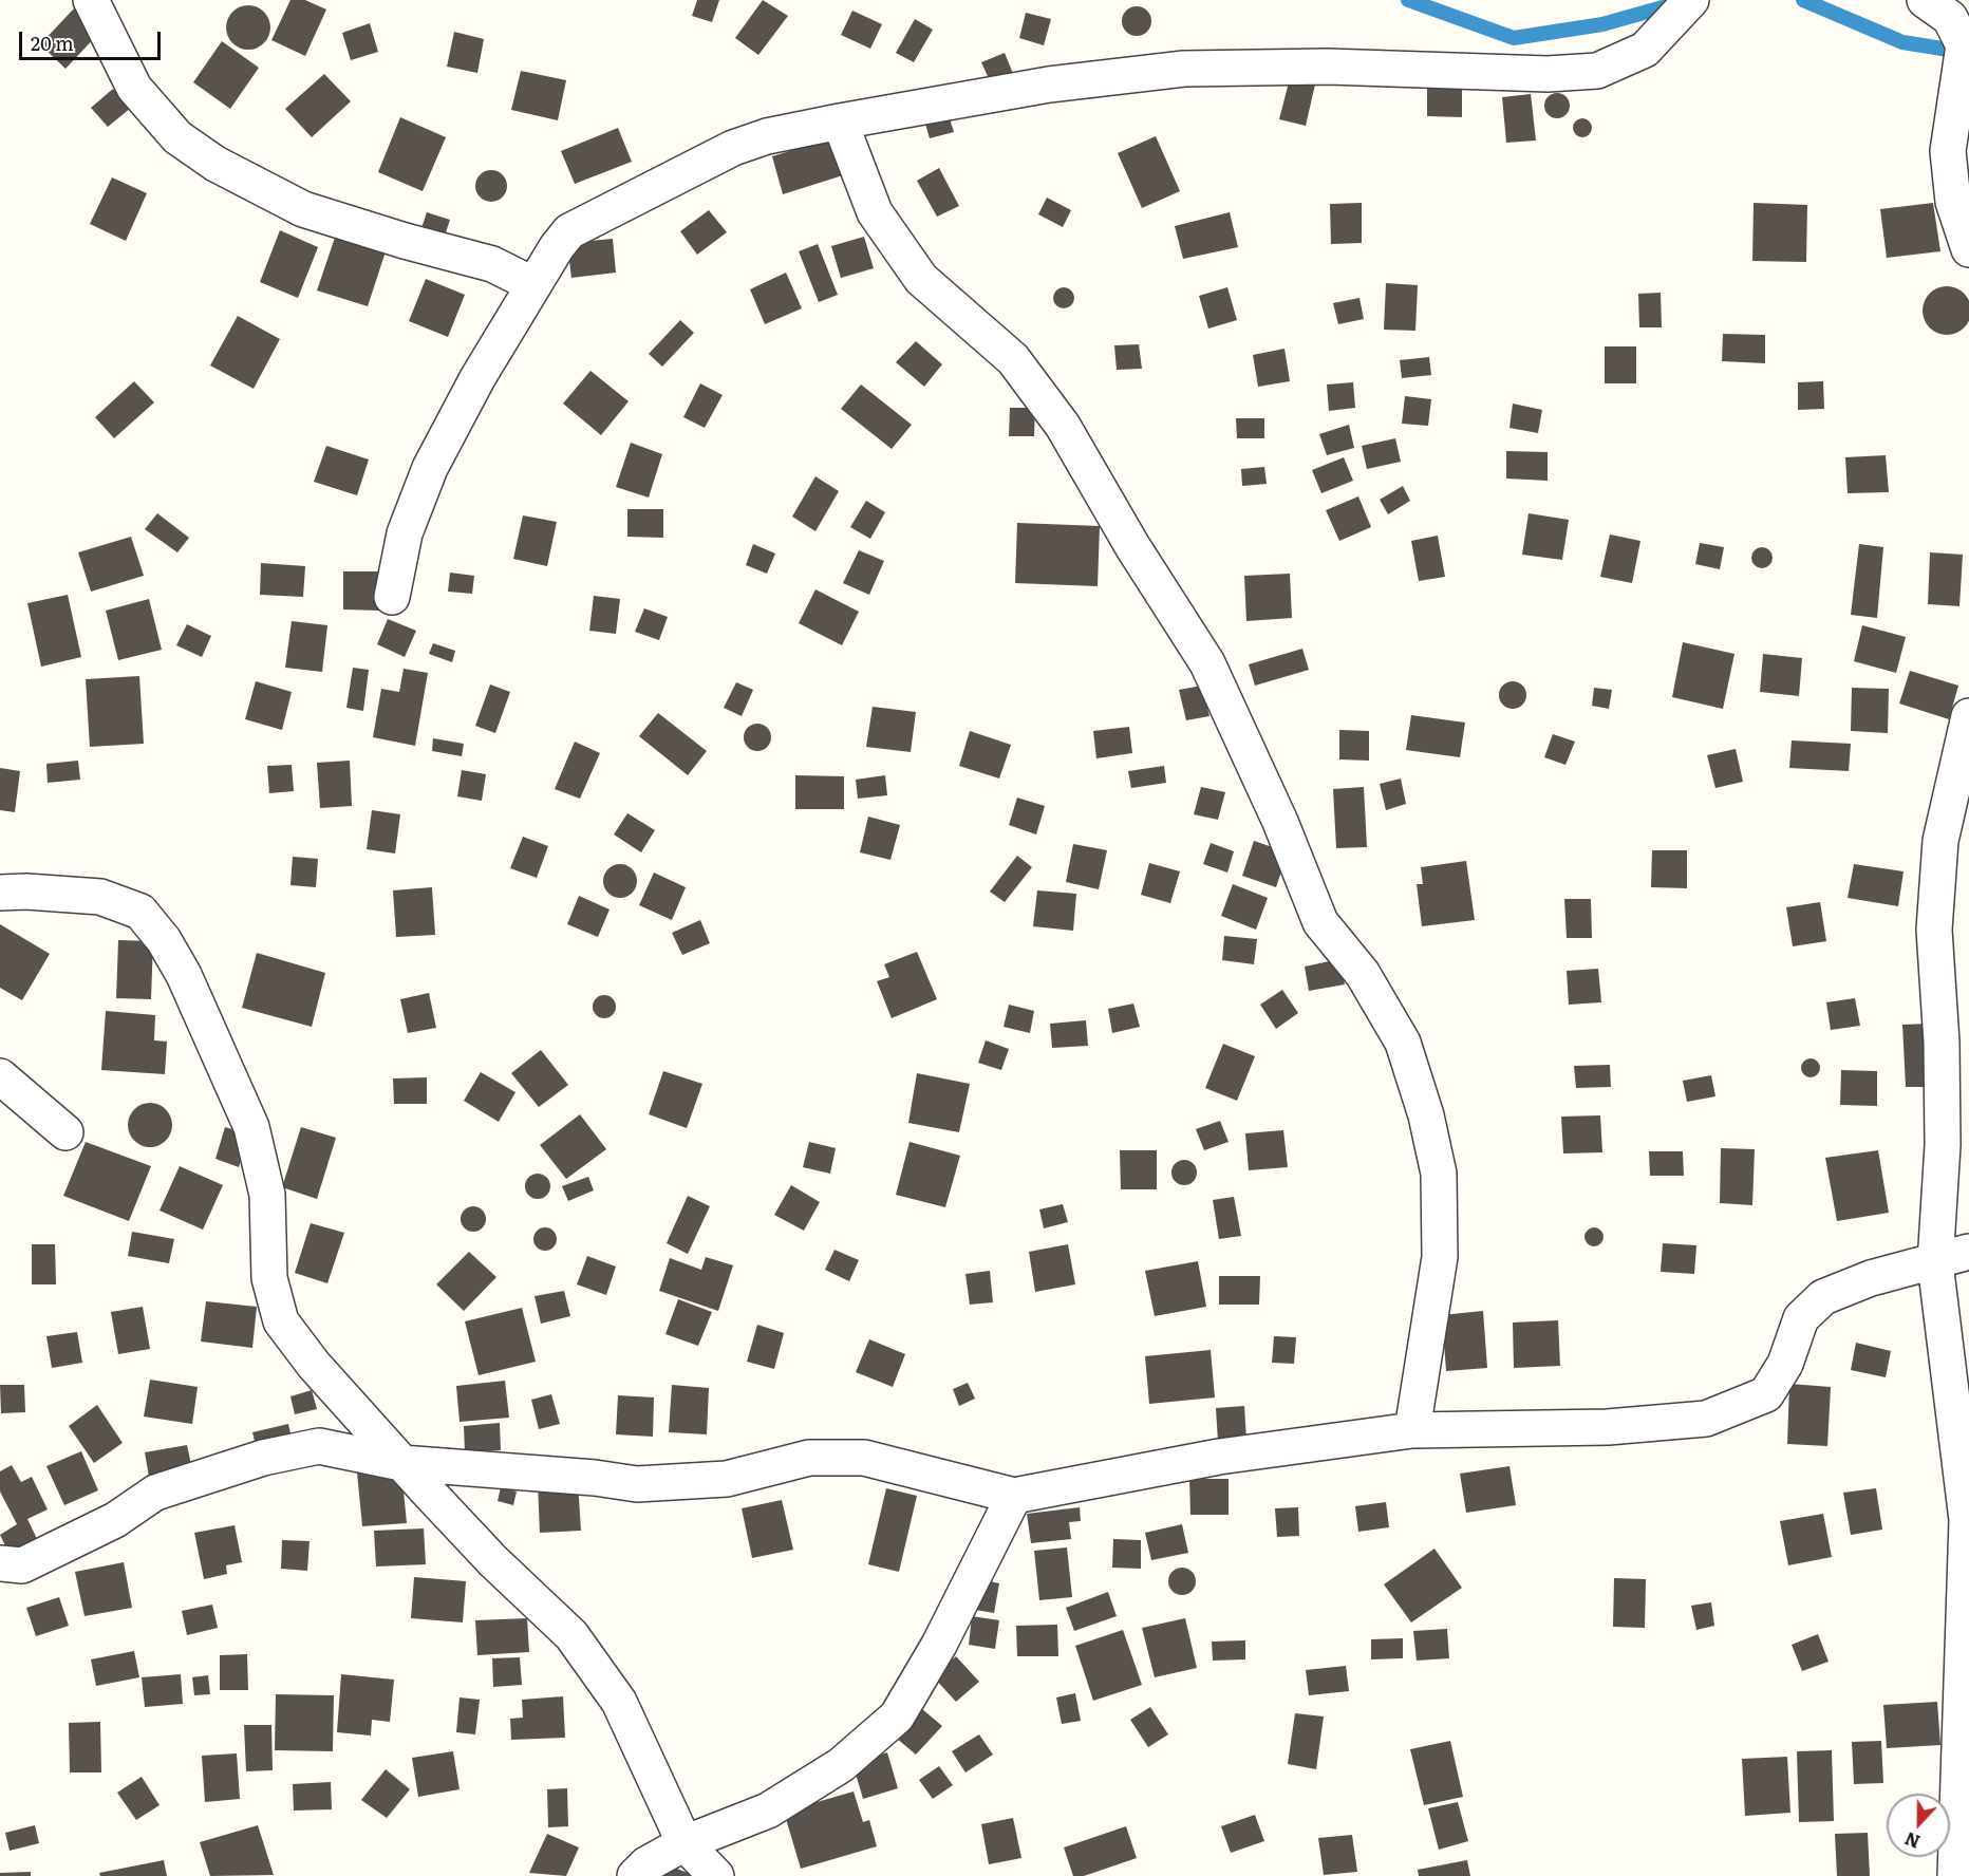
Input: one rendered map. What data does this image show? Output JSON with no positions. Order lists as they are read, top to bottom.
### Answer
{
  "scale_bar": "20 m",
  "north": "bottom"
}
